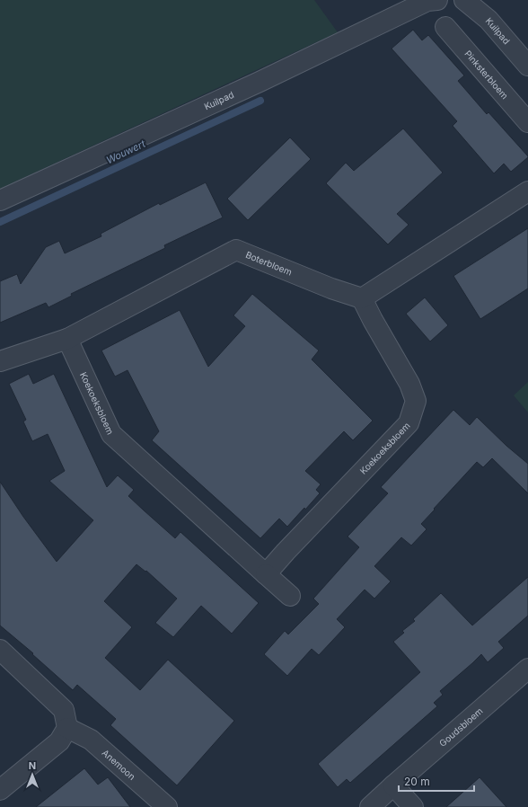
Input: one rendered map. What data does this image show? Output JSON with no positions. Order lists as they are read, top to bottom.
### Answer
{
  "streets": {
    "street": [
      "Kuilpad",
      "Pinksterbloem",
      "Boterbloem",
      "Koekoeksbloem",
      "Goudsbloem",
      "Anemoon"
    ]
  },
  "crossings": [
    ["Boterbloem", "Koekoeksbloem"]
  ],
  "water": ["Wouwert"],
  "scale_bar": "20 m",
  "north": "top"
}
